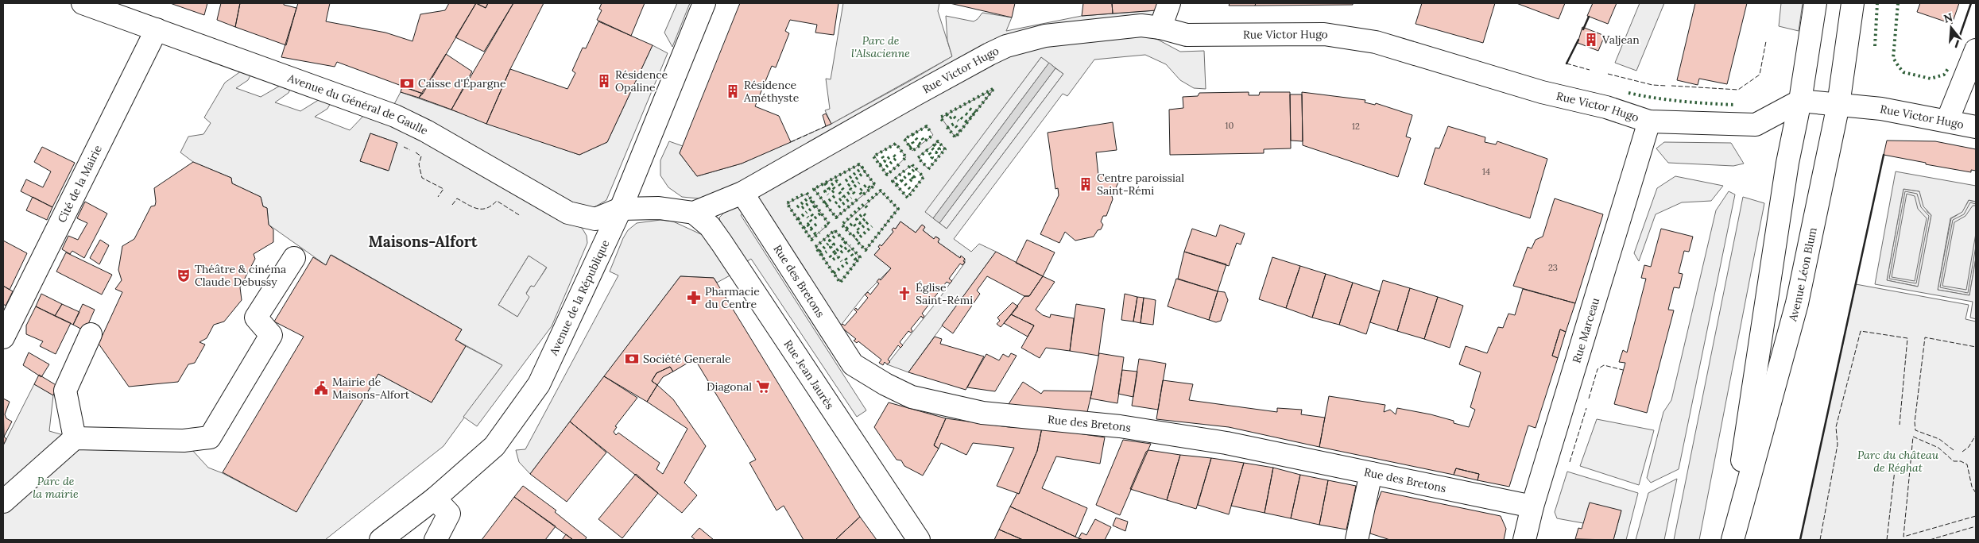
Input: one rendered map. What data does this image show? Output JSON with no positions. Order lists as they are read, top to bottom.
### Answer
{
  "streets": {
    "street": [
      "Rue Victor Hugo",
      "Avenue du Général de Gaulle",
      "Cité de la Mairie",
      "Avenue Léon Blum",
      "Rue des Bretons",
      "Avenue de la République",
      "Rue Marceau",
      "Rue Jean Jaurès"
    ]
  },
  "crossings": [
    ["Rue Victor Hugo", "Avenue Léon Blum"],
    ["Rue Victor Hugo", "Rue des Bretons"],
    ["Rue Victor Hugo", "Rue Marceau"],
    ["Rue Victor Hugo", "Rue Jean Jaurès"],
    ["Avenue du Général de Gaulle", "Cité de la Mairie"],
    ["Avenue du Général de Gaulle", "Avenue de la République"],
    ["Rue des Bretons", "Rue Marceau"]
  ],
  "districts": ["Maisons-Alfort"],
  "parks": ["Parc de l'Alsacienne", "Parc du château de Réghat", "Parc de la mairie"],
  "places": {
    "building": [
      "Valjean",
      "Résidence Opaline",
      "Résidence Améthyste",
      "Centre paroissial Saint-Rémi"
    ],
    "bank": ["Caisse d'Épargne", "Société Generale"],
    "theatre": ["Théâtre & cinéma Claude Debussy"],
    "church": ["Église Saint-Rémi"],
    "pharmacy": ["Pharmacie du Centre"],
    "supermarket": ["Diagonal"],
    "public building": ["Mairie de Maisons-Alfort"]
  },
  "house_numbers": [
    "10",
    "12",
    "14",
    "23"
  ],
  "north": "top"
}
